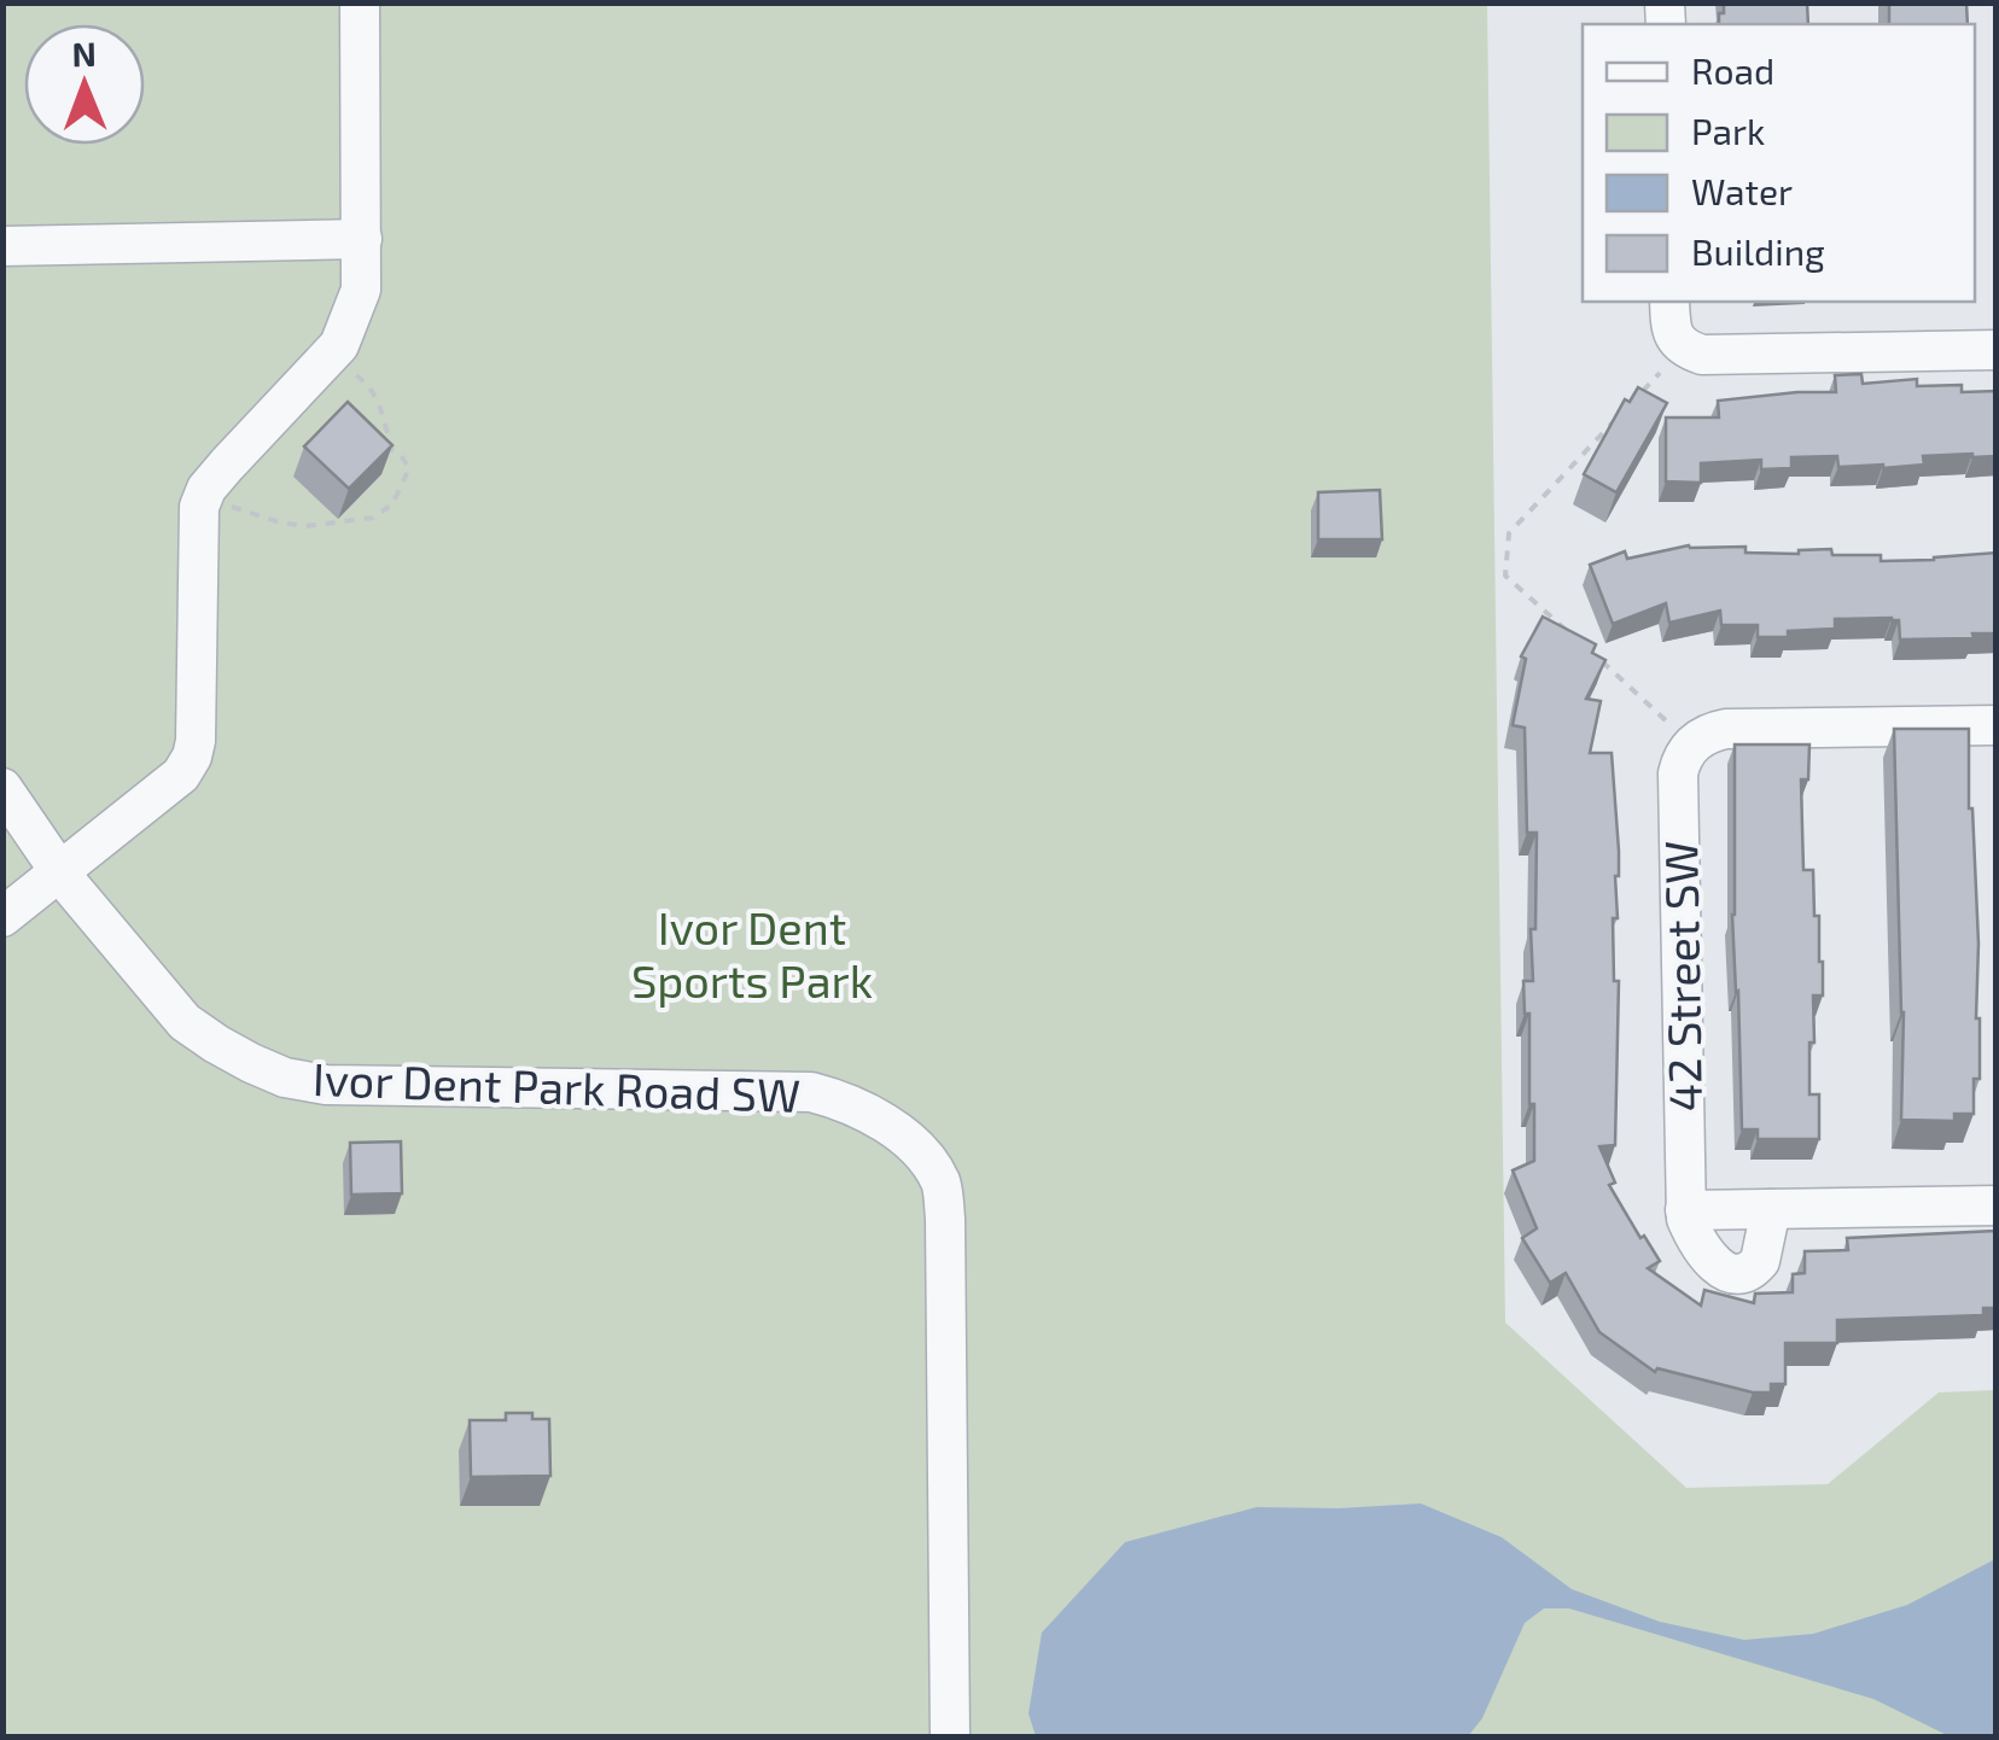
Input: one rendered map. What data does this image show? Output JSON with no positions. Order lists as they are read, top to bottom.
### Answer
{
  "streets": {
    "street": ["42 Street SW", "Ivor Dent Park Road SW"]
  },
  "parks": ["Ivor Dent Sports Park"],
  "legend": [
    "Road",
    "Park",
    "Water",
    "Building"
  ],
  "north": "top"
}
